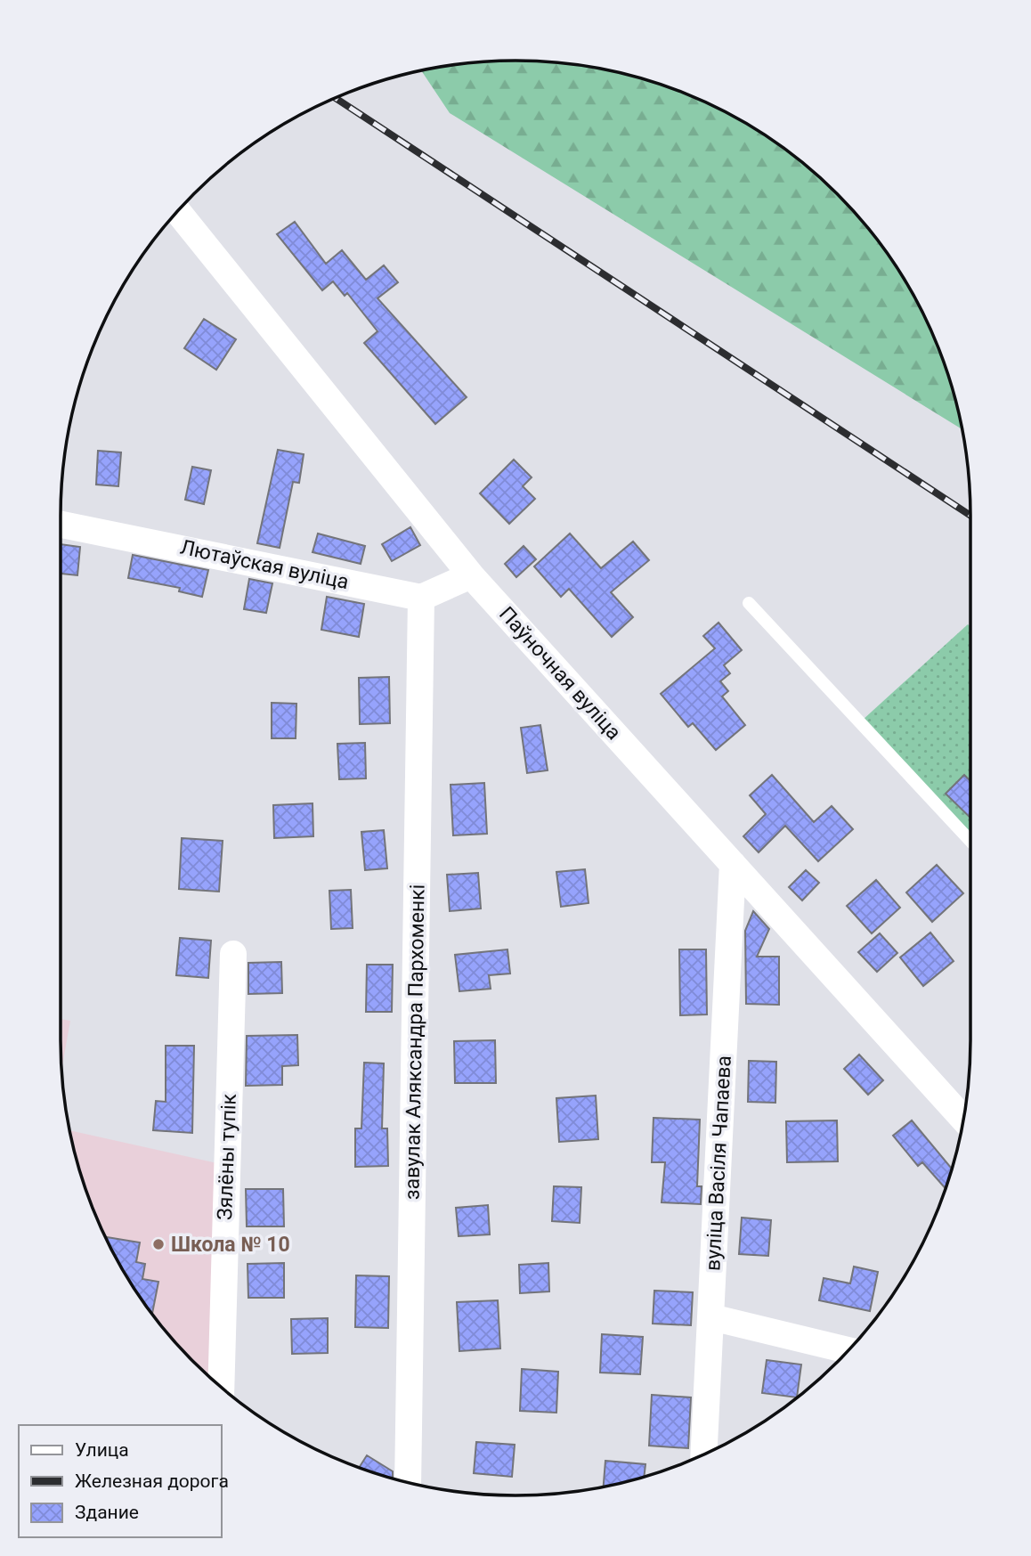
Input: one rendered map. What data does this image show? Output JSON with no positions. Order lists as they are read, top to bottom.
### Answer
{
  "streets": {
    "street": [
      "Лютаўская вуліца",
      "Паўночная вуліца",
      "завулак Аляксандра Пархоменкі",
      "Зялёны тупік",
      "вуліца Васіля Чапаева"
    ]
  },
  "crossings": [
    ["Лютаўская вуліца", "завулак Аляксандра Пархоменкі"],
    ["Паўночная вуліца", "вуліца Васіля Чапаева"]
  ],
  "places": ["Школа № 10"],
  "legend": ["Улица", "Железная дорога", "Здание"]
}
